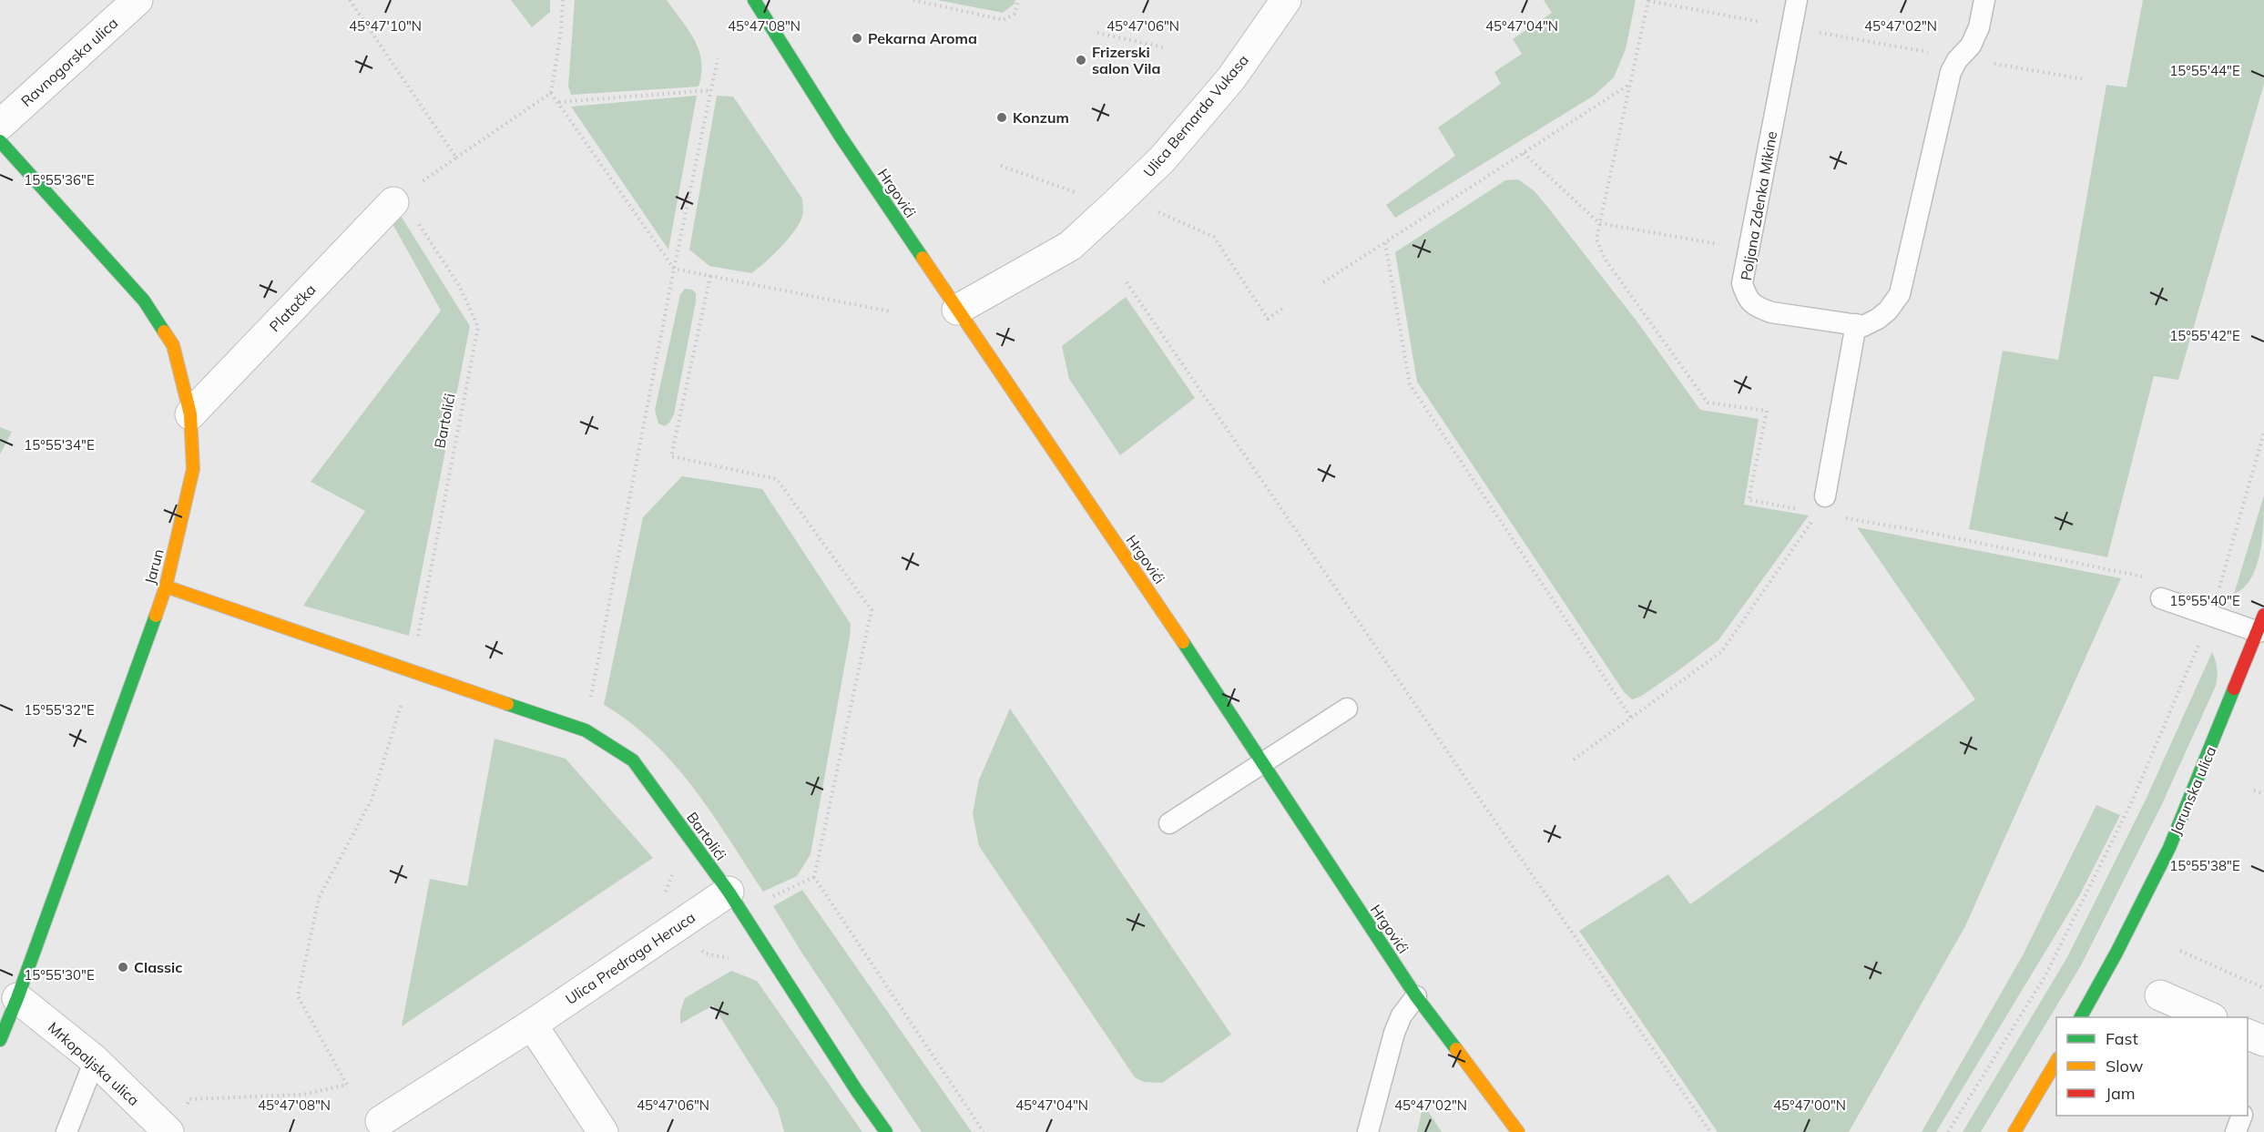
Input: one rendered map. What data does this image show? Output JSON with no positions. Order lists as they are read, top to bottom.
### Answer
{
  "streets": {
    "street": [
      "Ravnogorska ulica",
      "Ulica Bernarda Vukasa",
      "Hrgovići",
      "Platačka",
      "Bartolići",
      "Jarun",
      "Jarunska ulica",
      "Ulica Predraga Heruca",
      "Mrkopaljska ulica"
    ],
    "lane": ["Poljana Zdenka Mikine"]
  },
  "crossings": [
    ["Ulica Bernarda Vukasa", "Hrgovići"],
    ["Platačka", "Jarun"],
    ["Bartolići", "Jarun"],
    ["Bartolići", "Ulica Predraga Heruca"],
    ["Jarun", "Mrkopaljska ulica"]
  ],
  "places": [
    "Pekarna Aroma",
    "Frizerski salon Vila",
    "Konzum",
    "Classic"
  ],
  "legend": ["Fast", "Slow", "Jam"],
  "coordinates": [
    "45°47'10\"N",
    "45°47'08\"N",
    "45°47'06\"N",
    "45°47'04\"N",
    "45°47'02\"N",
    "15°55'44\"E",
    "15°55'36\"E",
    "15°55'42\"E",
    "15°55'34\"E",
    "15°55'40\"E",
    "15°55'32\"E",
    "15°55'38\"E",
    "15°55'30\"E",
    "45°47'00\"N"
  ]
}
